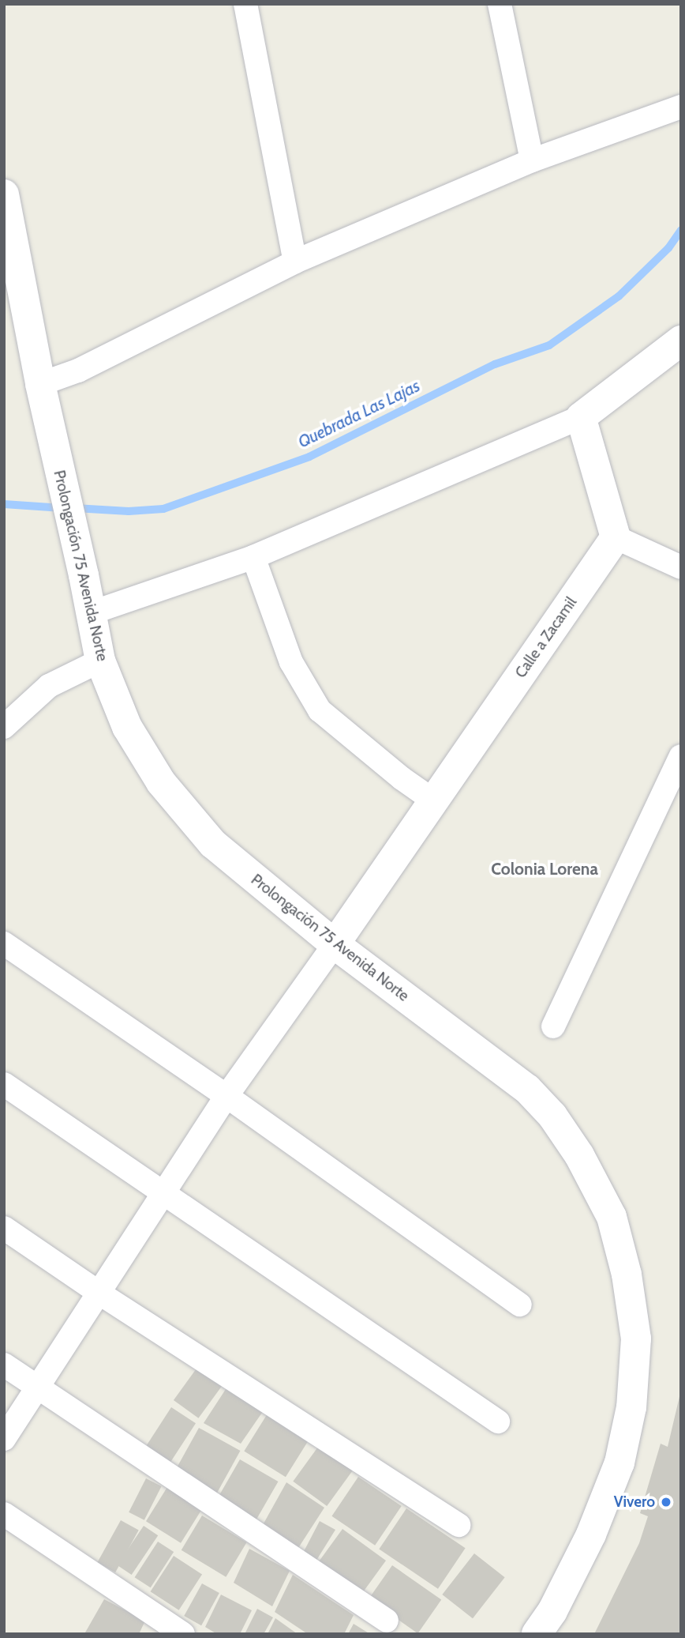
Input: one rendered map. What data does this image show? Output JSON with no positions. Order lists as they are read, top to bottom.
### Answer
{
  "streets": {
    "main road": ["Prolongación 75 Avenida Norte", "Calle a Zacamil"]
  },
  "crossings": [
    ["Prolongación 75 Avenida Norte", "Calle a Zacamil"]
  ],
  "districts": ["Colonia Lorena"],
  "water": ["Quebrada Las Lajas"],
  "places": ["Vivero"]
}
